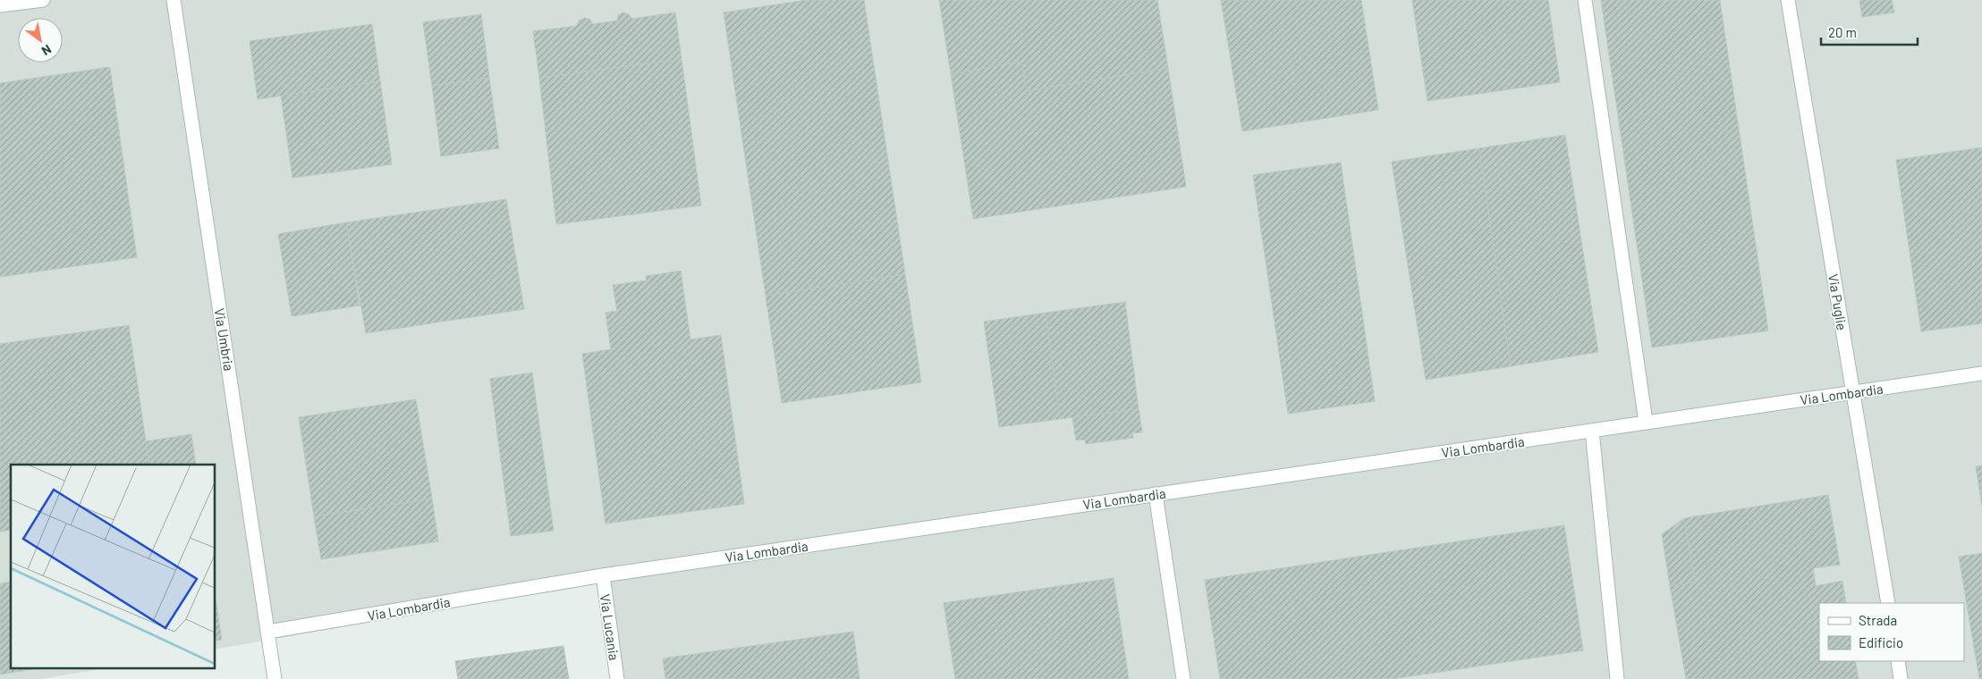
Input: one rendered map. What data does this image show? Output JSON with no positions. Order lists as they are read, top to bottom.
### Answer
{
  "streets": {
    "street": [
      "Via Puglie",
      "Via Umbria",
      "Via Lombardia",
      "Via Lucania"
    ]
  },
  "crossings": [
    ["Via Puglie", "Via Lombardia"],
    ["Via Umbria", "Via Lombardia"],
    ["Via Lombardia", "Via Lucania"]
  ],
  "legend": ["Strada", "Edificio"],
  "scale_bar": "20 m",
  "north": "bottom right"
}
